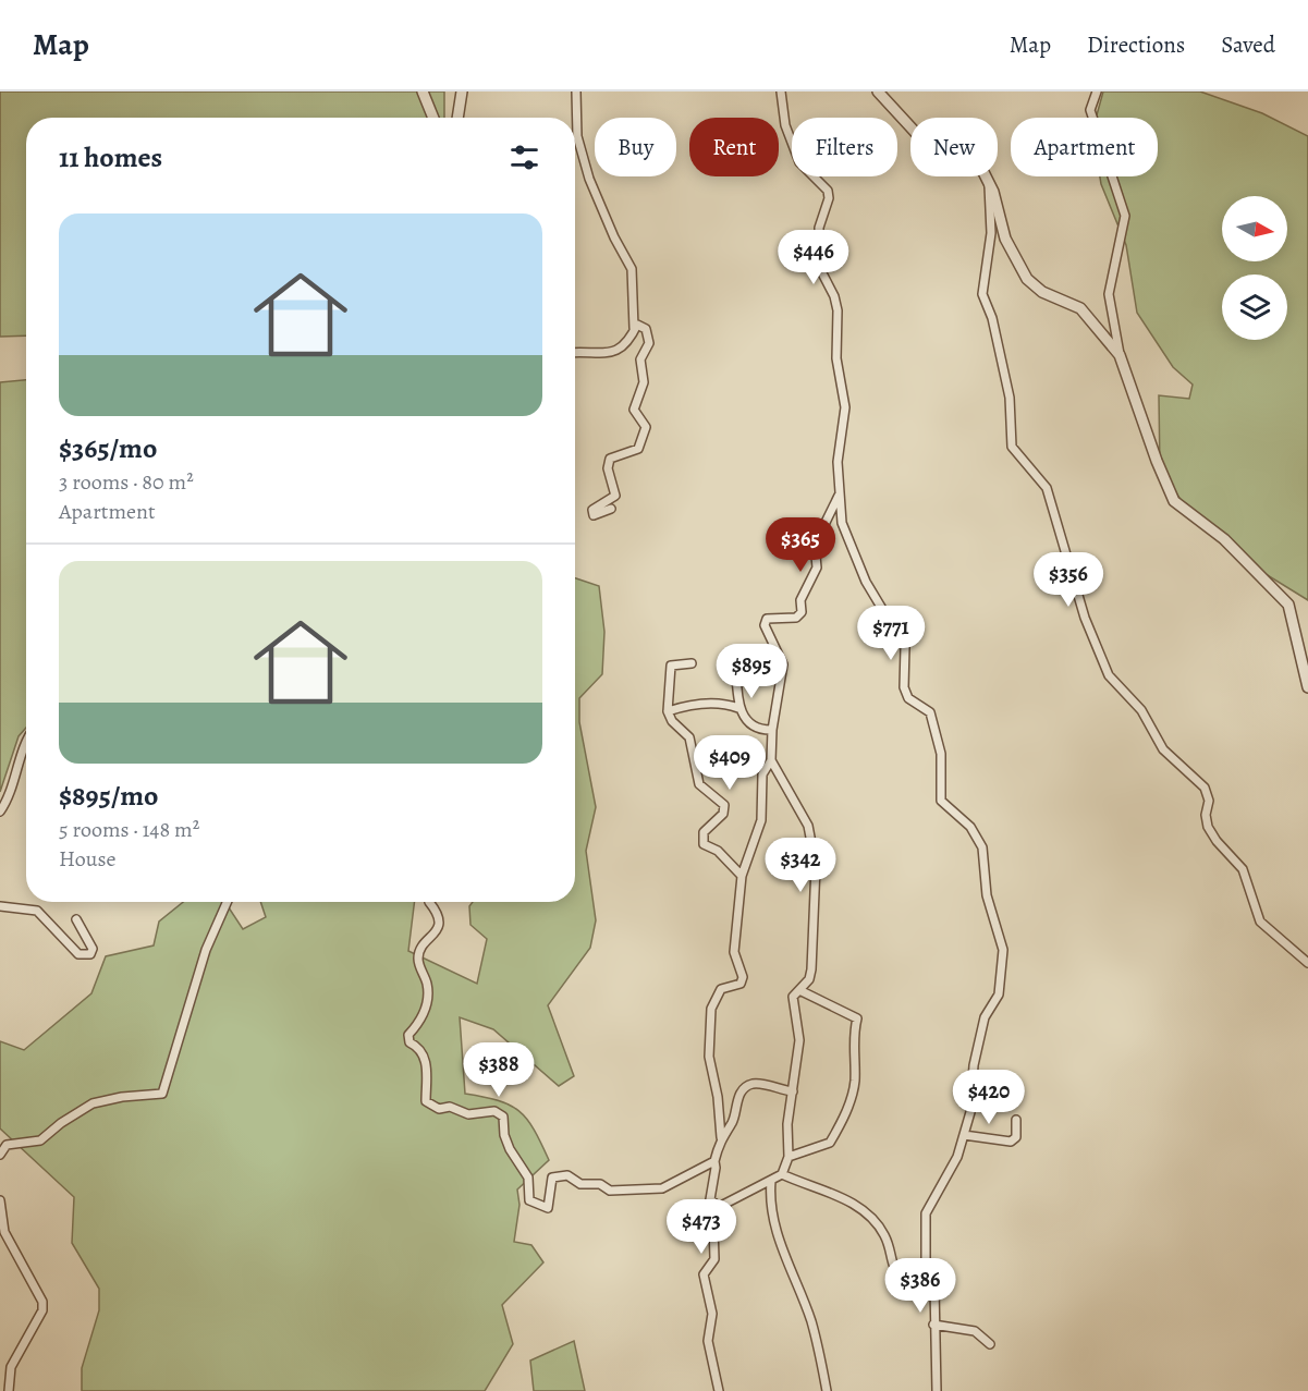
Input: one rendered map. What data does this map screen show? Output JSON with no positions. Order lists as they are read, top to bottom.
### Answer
{
  "north": "right",
  "page": {
    "header": "Map",
    "nav": ["Map", "Directions", "Saved"],
    "chip": [
      "Buy",
      "Rent",
      "Filters",
      "New",
      "Apartment"
    ],
    "heading": "11 homes",
    "list": [
      {
        "name": "$365/mo",
        "note": "3 rooms · 80 m² · Apartment"
      },
      {
        "name": "$895/mo",
        "note": "5 rooms · 148 m² · House"
      }
    ],
    "price": [
      "$446",
      "$365",
      "$356",
      "$771",
      "$895",
      "$409",
      "$342",
      "$388",
      "$420",
      "$473",
      "$386"
    ]
  }
}
